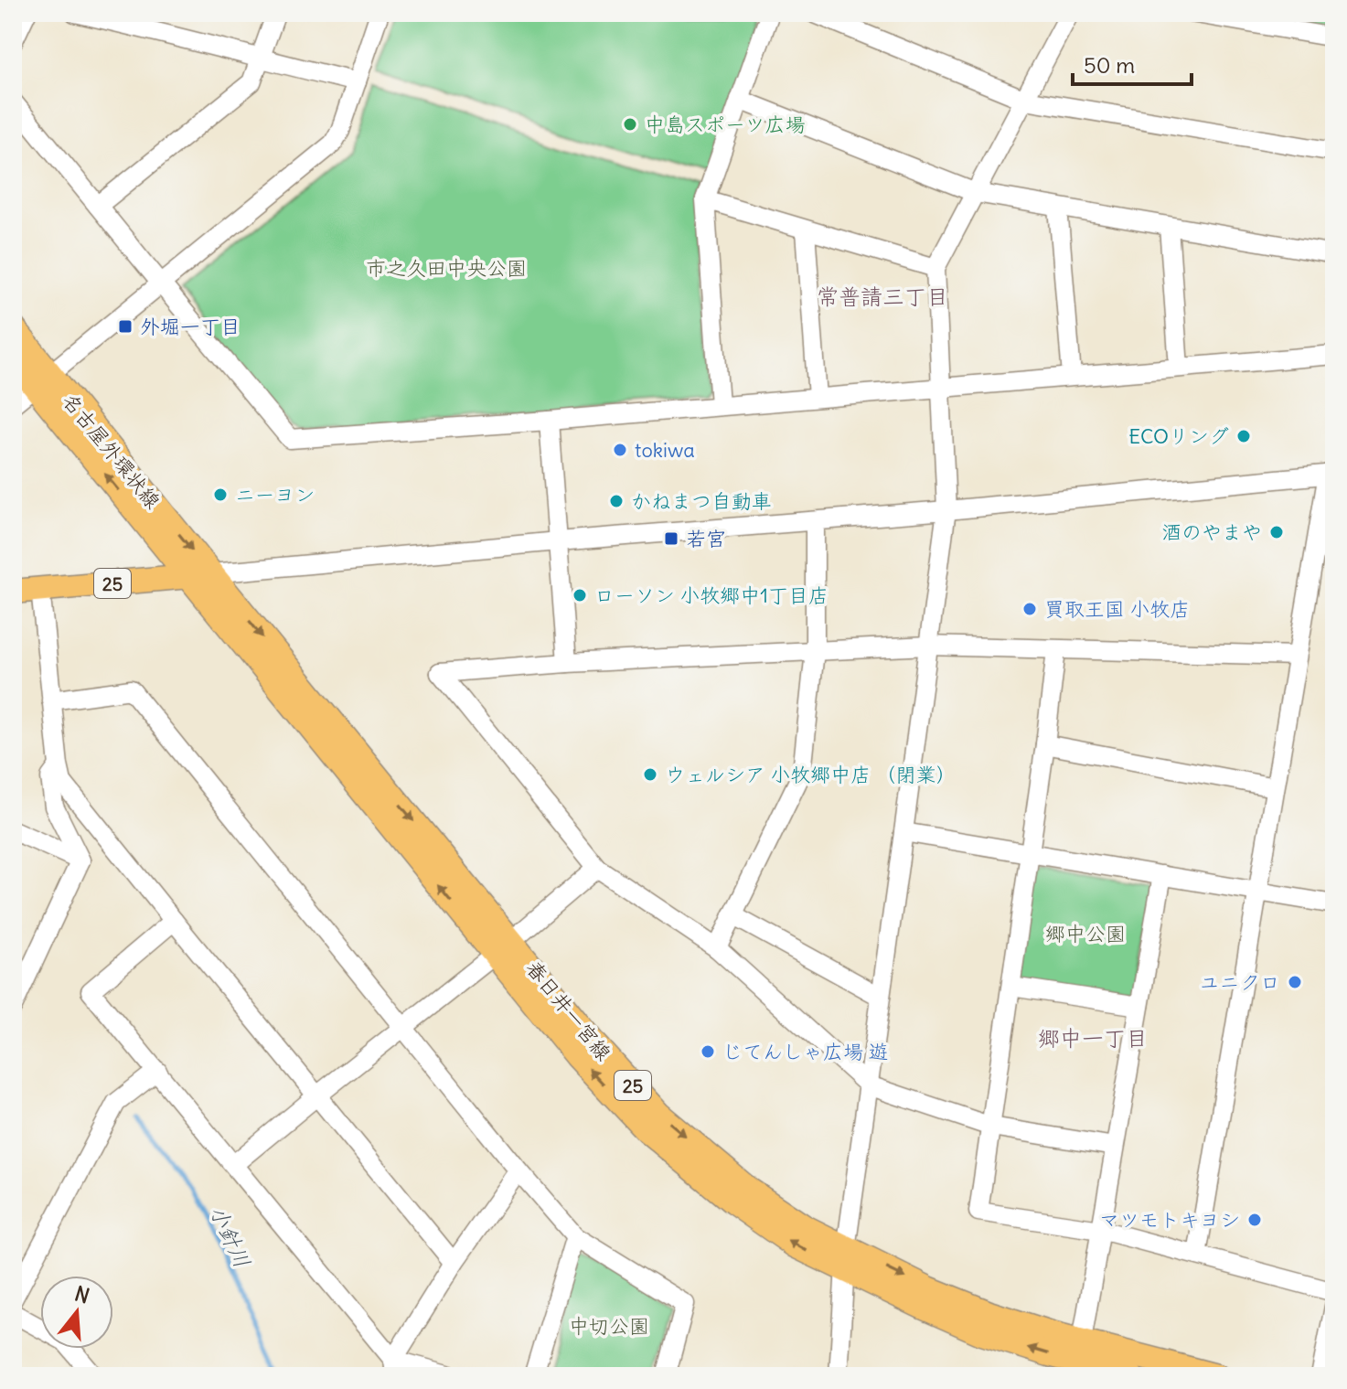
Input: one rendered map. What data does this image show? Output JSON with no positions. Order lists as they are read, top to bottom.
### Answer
{
  "streets": {
    "main road": ["名古屋外環状線", "25", "春日井一宮線"]
  },
  "crossings": [
    ["名古屋外環状線", "25"],
    ["名古屋外環状線", "春日井一宮線"],
    ["25", "春日井一宮線"]
  ],
  "districts": ["常普請三丁目", "郷中一丁目"],
  "water": ["小針川"],
  "parks": ["市之久田中央公園", "郷中公園", "中切公園"],
  "places": {
    "other": [
      "中島スポーツ広場",
      "ECOリング",
      "tokiwa",
      "ニーヨン",
      "かねまつ自動車",
      "酒のやまや",
      "ローソン 小牧郷中1丁目店",
      "買取王国 小牧店",
      "ウェルシア 小牧郷中店 （閉業）",
      "ユニクロ",
      "じてんしゃ広場 遊",
      "マツモトキヨシ"
    ],
    "transit": ["外堀一丁目", "若宮"]
  },
  "scale_bar": "50 m",
  "north": "top"
}
